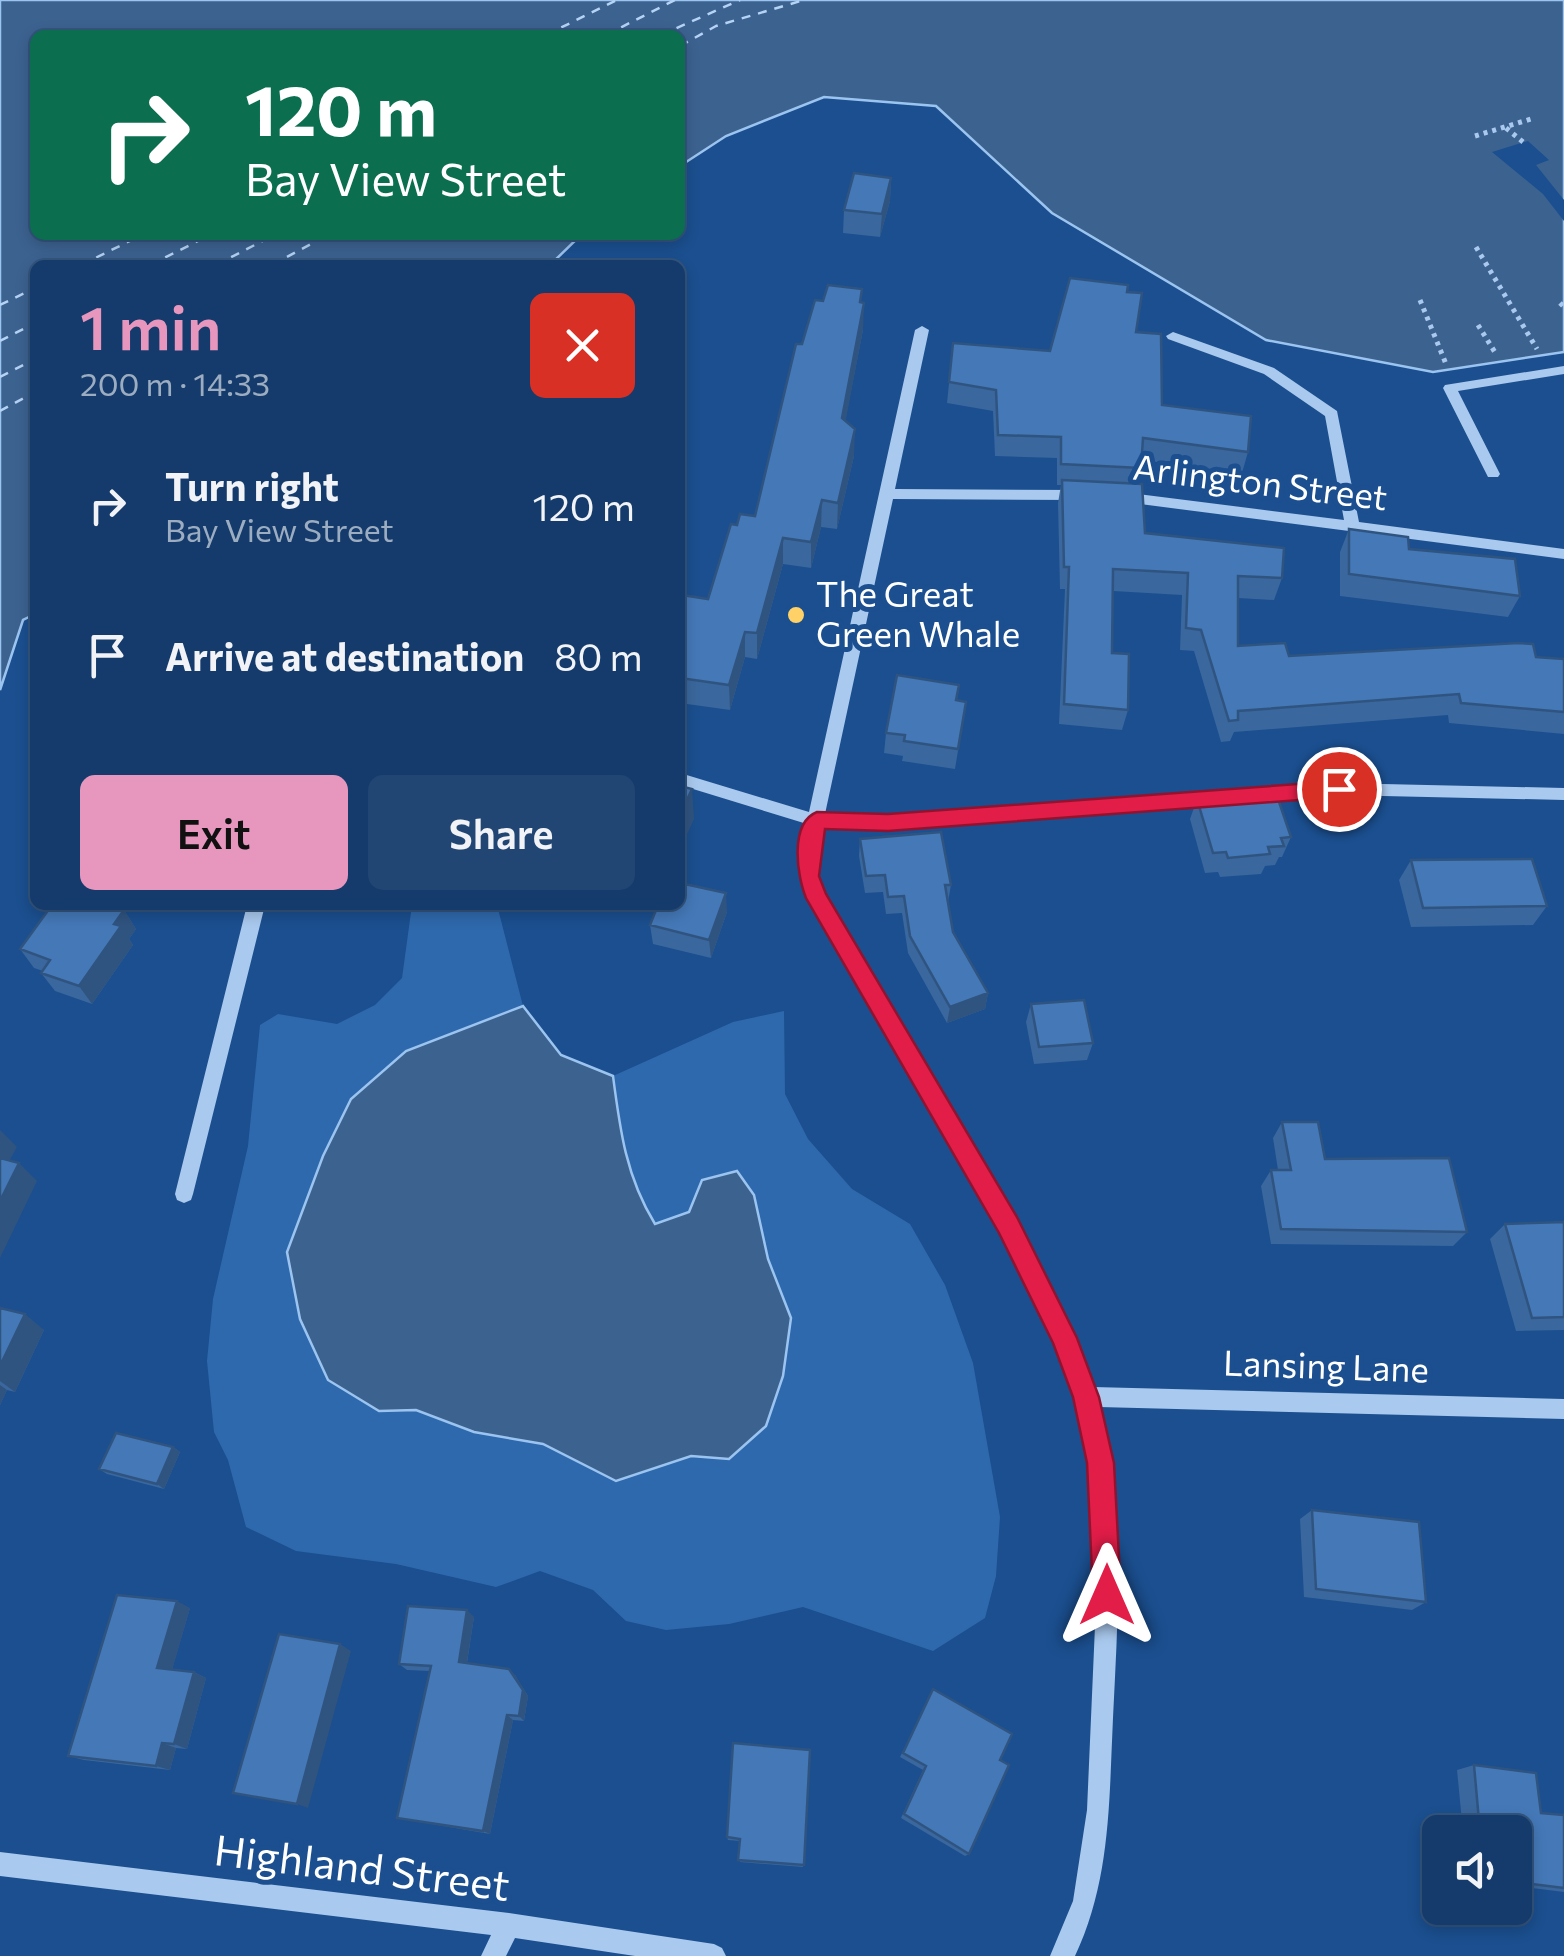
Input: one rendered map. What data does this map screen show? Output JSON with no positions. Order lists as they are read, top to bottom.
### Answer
{
  "streets": {
    "street": ["Arlington Street", "Lansing Lane", "Highland Street"]
  },
  "places": ["The Great Green Whale"],
  "page": {
    "turn": ["120 m", "Bay View Street"],
    "heading": ["1 min", "200 m · 14:33"],
    "list": [
      {
        "name": "Turn right",
        "note": "Bay View Street",
        "value": "120 m"
      },
      {
        "name": "Arrive at destination",
        "value": "80 m"
      }
    ],
    "buttons": ["Exit", "Share"]
  }
}
